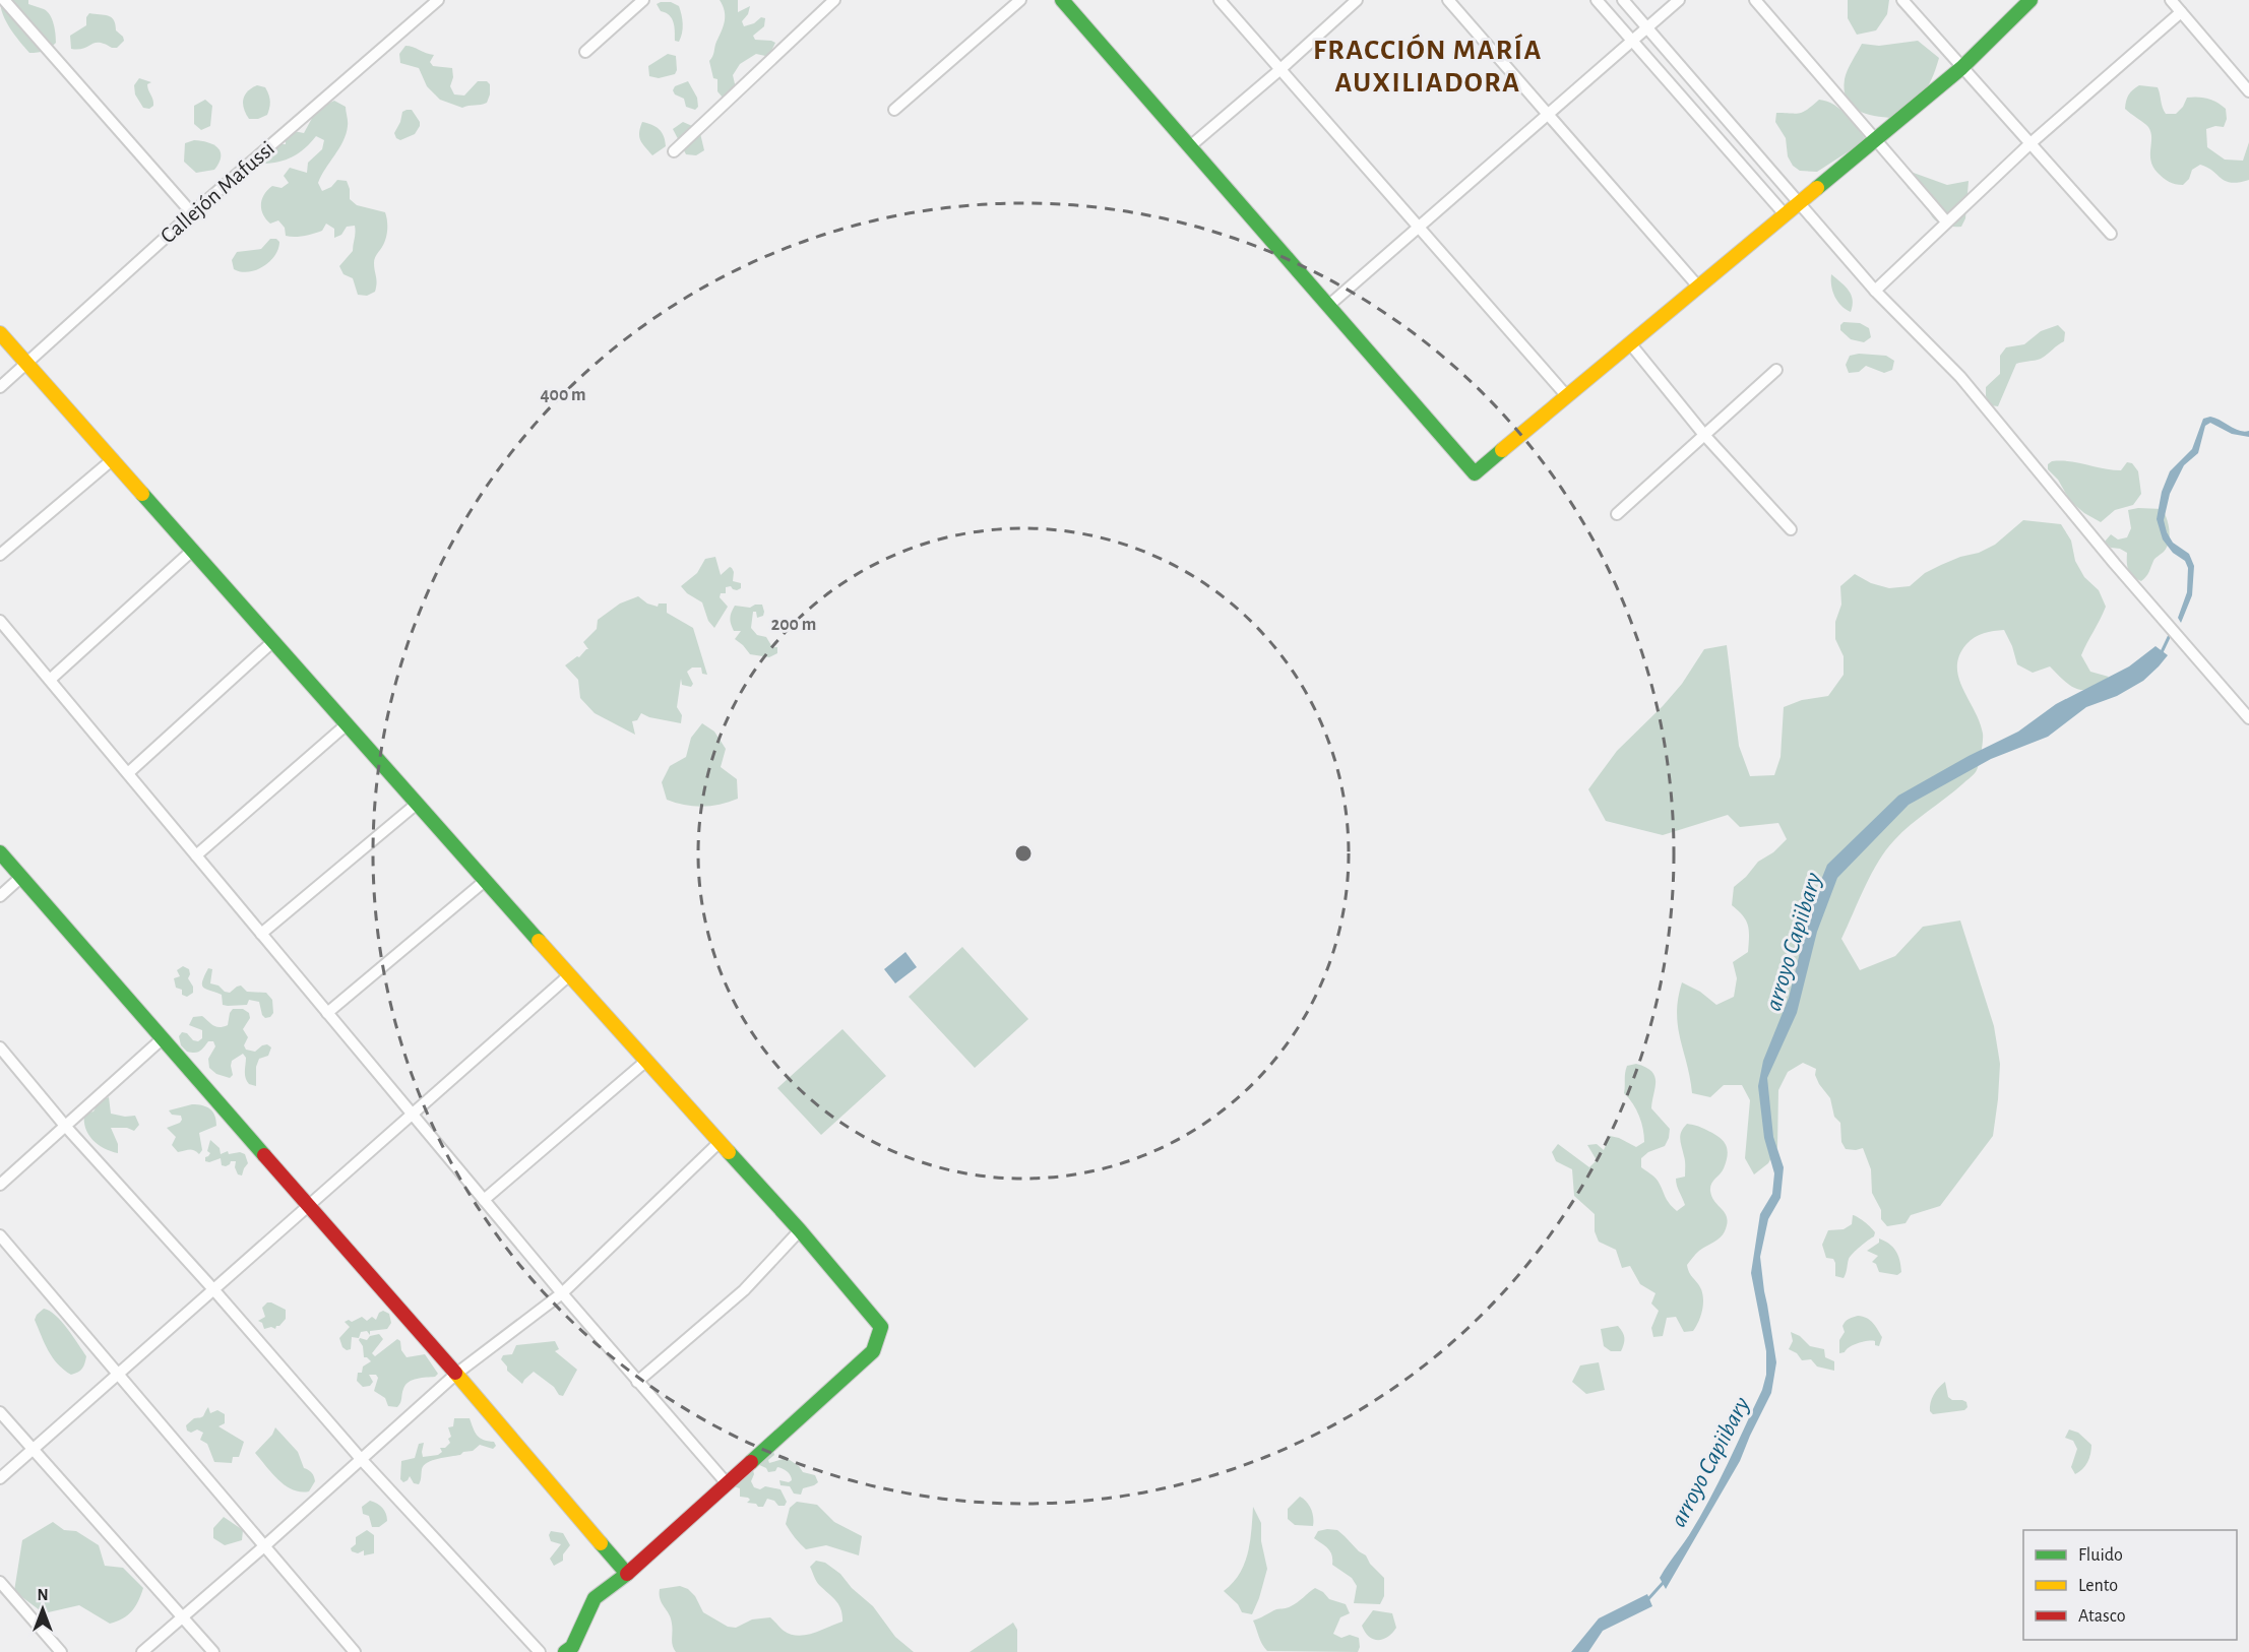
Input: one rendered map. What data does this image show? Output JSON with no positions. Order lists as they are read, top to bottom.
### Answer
{
  "streets": {
    "street": ["Callejón Mafussi"]
  },
  "districts": ["FRACCIÓN MARÍA AUXILIADORA"],
  "water": ["arroyo Capiibary"],
  "legend": ["Fluido", "Lento", "Atasco"],
  "north": "top",
  "rings": ["400 m", "200 m"]
}
